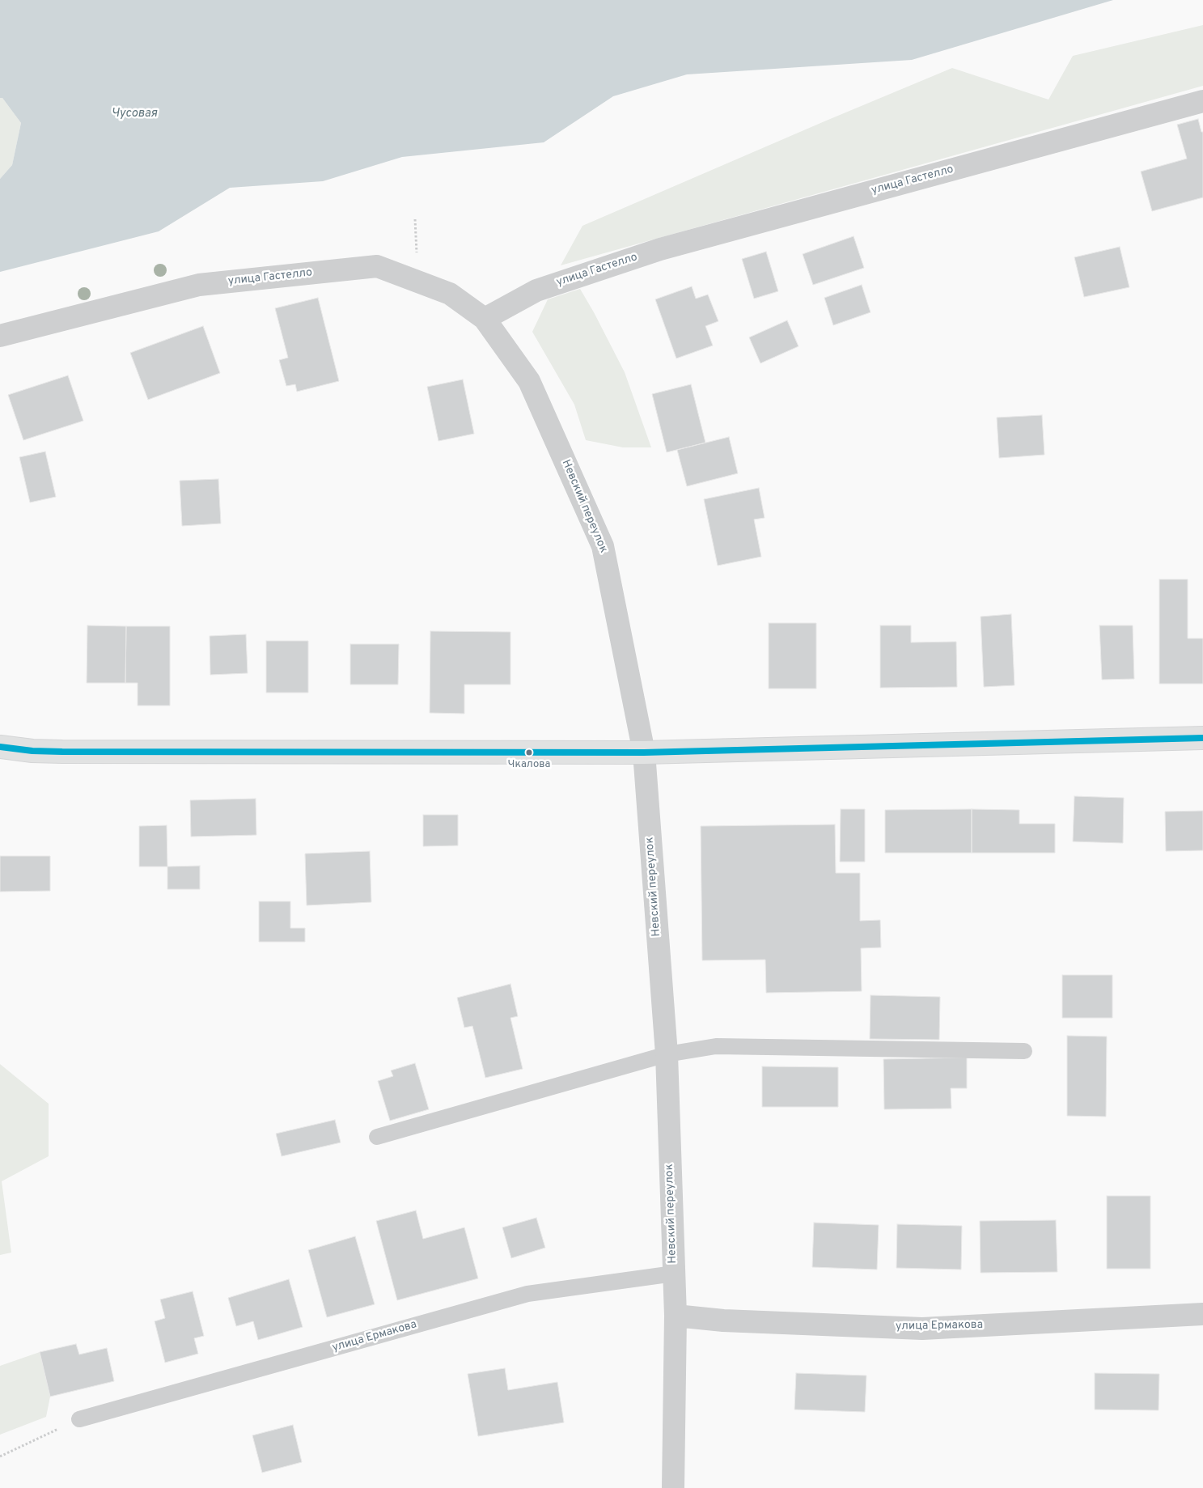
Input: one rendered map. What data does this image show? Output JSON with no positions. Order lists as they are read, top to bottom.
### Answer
{
  "streets": {
    "street": ["улица Гастелло", "Невский переулок", "улица Ермакова"]
  },
  "crossings": [
    ["улица Гастелло", "Невский переулок"],
    ["Невский переулок", "улица Ермакова"]
  ],
  "water": ["Чусовая"],
  "places": ["Чкалова"]
}
